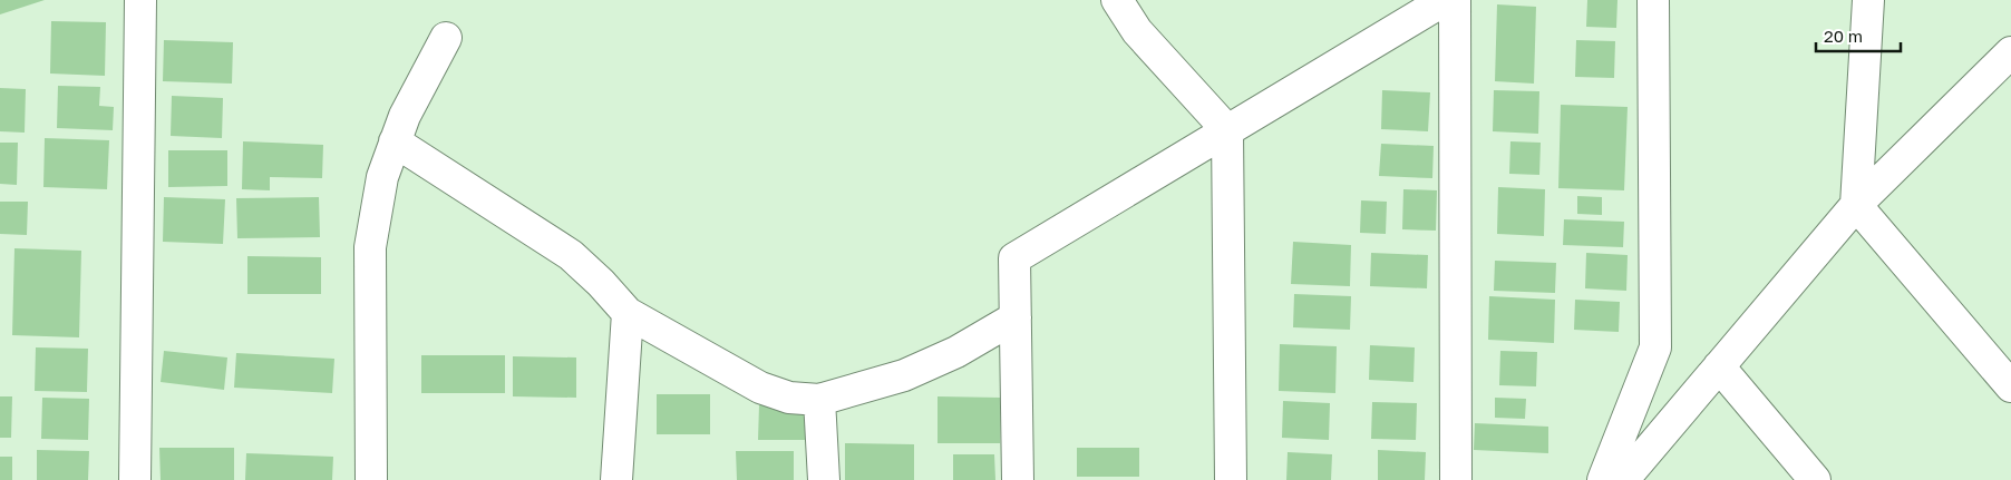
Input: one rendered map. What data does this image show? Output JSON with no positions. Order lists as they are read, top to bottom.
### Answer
{
  "scale_bar": "20 m"
}
